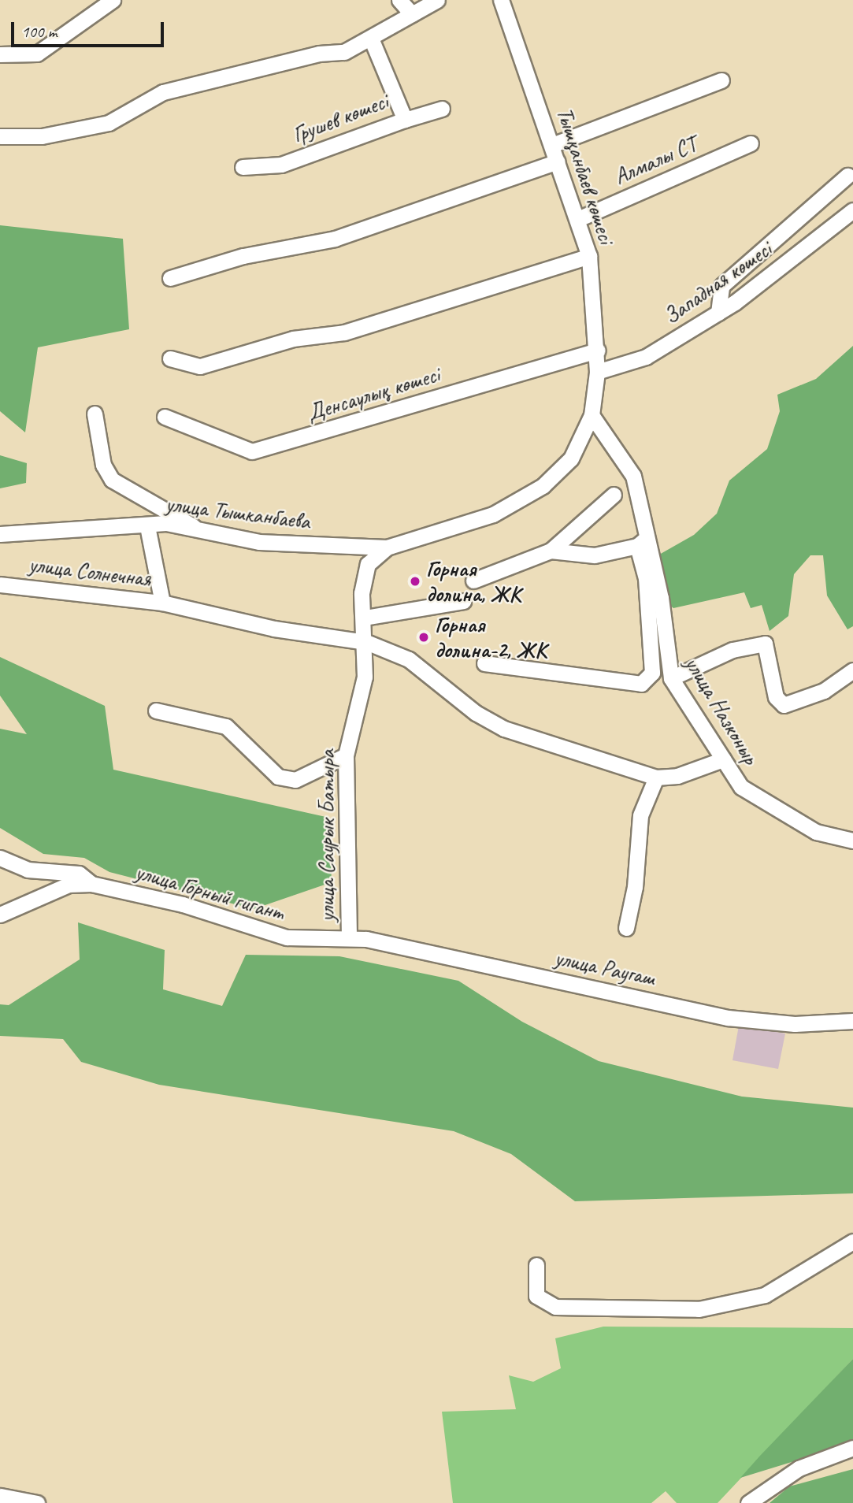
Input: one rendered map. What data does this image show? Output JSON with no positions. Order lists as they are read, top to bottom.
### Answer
{
  "streets": {
    "street": [
      "Грушев көшесі",
      "Алмалы СТ",
      "Тышқанбаев көшесі",
      "Западная көшесі",
      "Денсаулық көшесі",
      "улица Тышканбаева",
      "улица Солнечная",
      "улица Назконыр",
      "улица Саурык Батыра",
      "улица Горный гигант",
      "улица Раугаш"
    ]
  },
  "crossings": [
    ["Алмалы СТ", "Тышқанбаев көшесі"],
    ["Тышқанбаев көшесі", "Западная көшесі"],
    ["Тышқанбаев көшесі", "Денсаулық көшесі"],
    ["Тышқанбаев көшесі", "улица Тышканбаева"],
    ["Западная көшесі", "улица Тышканбаева"],
    ["улица Тышканбаева", "улица Солнечная"],
    ["улица Тышканбаева", "улица Назконыр"],
    ["улица Тышканбаева", "улица Саурык Батыра"],
    ["улица Саурык Батыра", "улица Горный гигант"],
    ["улица Саурык Батыра", "улица Раугаш"],
    ["улица Горный гигант", "улица Раугаш"]
  ],
  "places": ["Горная долина, ЖК", "Горная долина-2, ЖК"],
  "scale_bar": "100 m"
}
